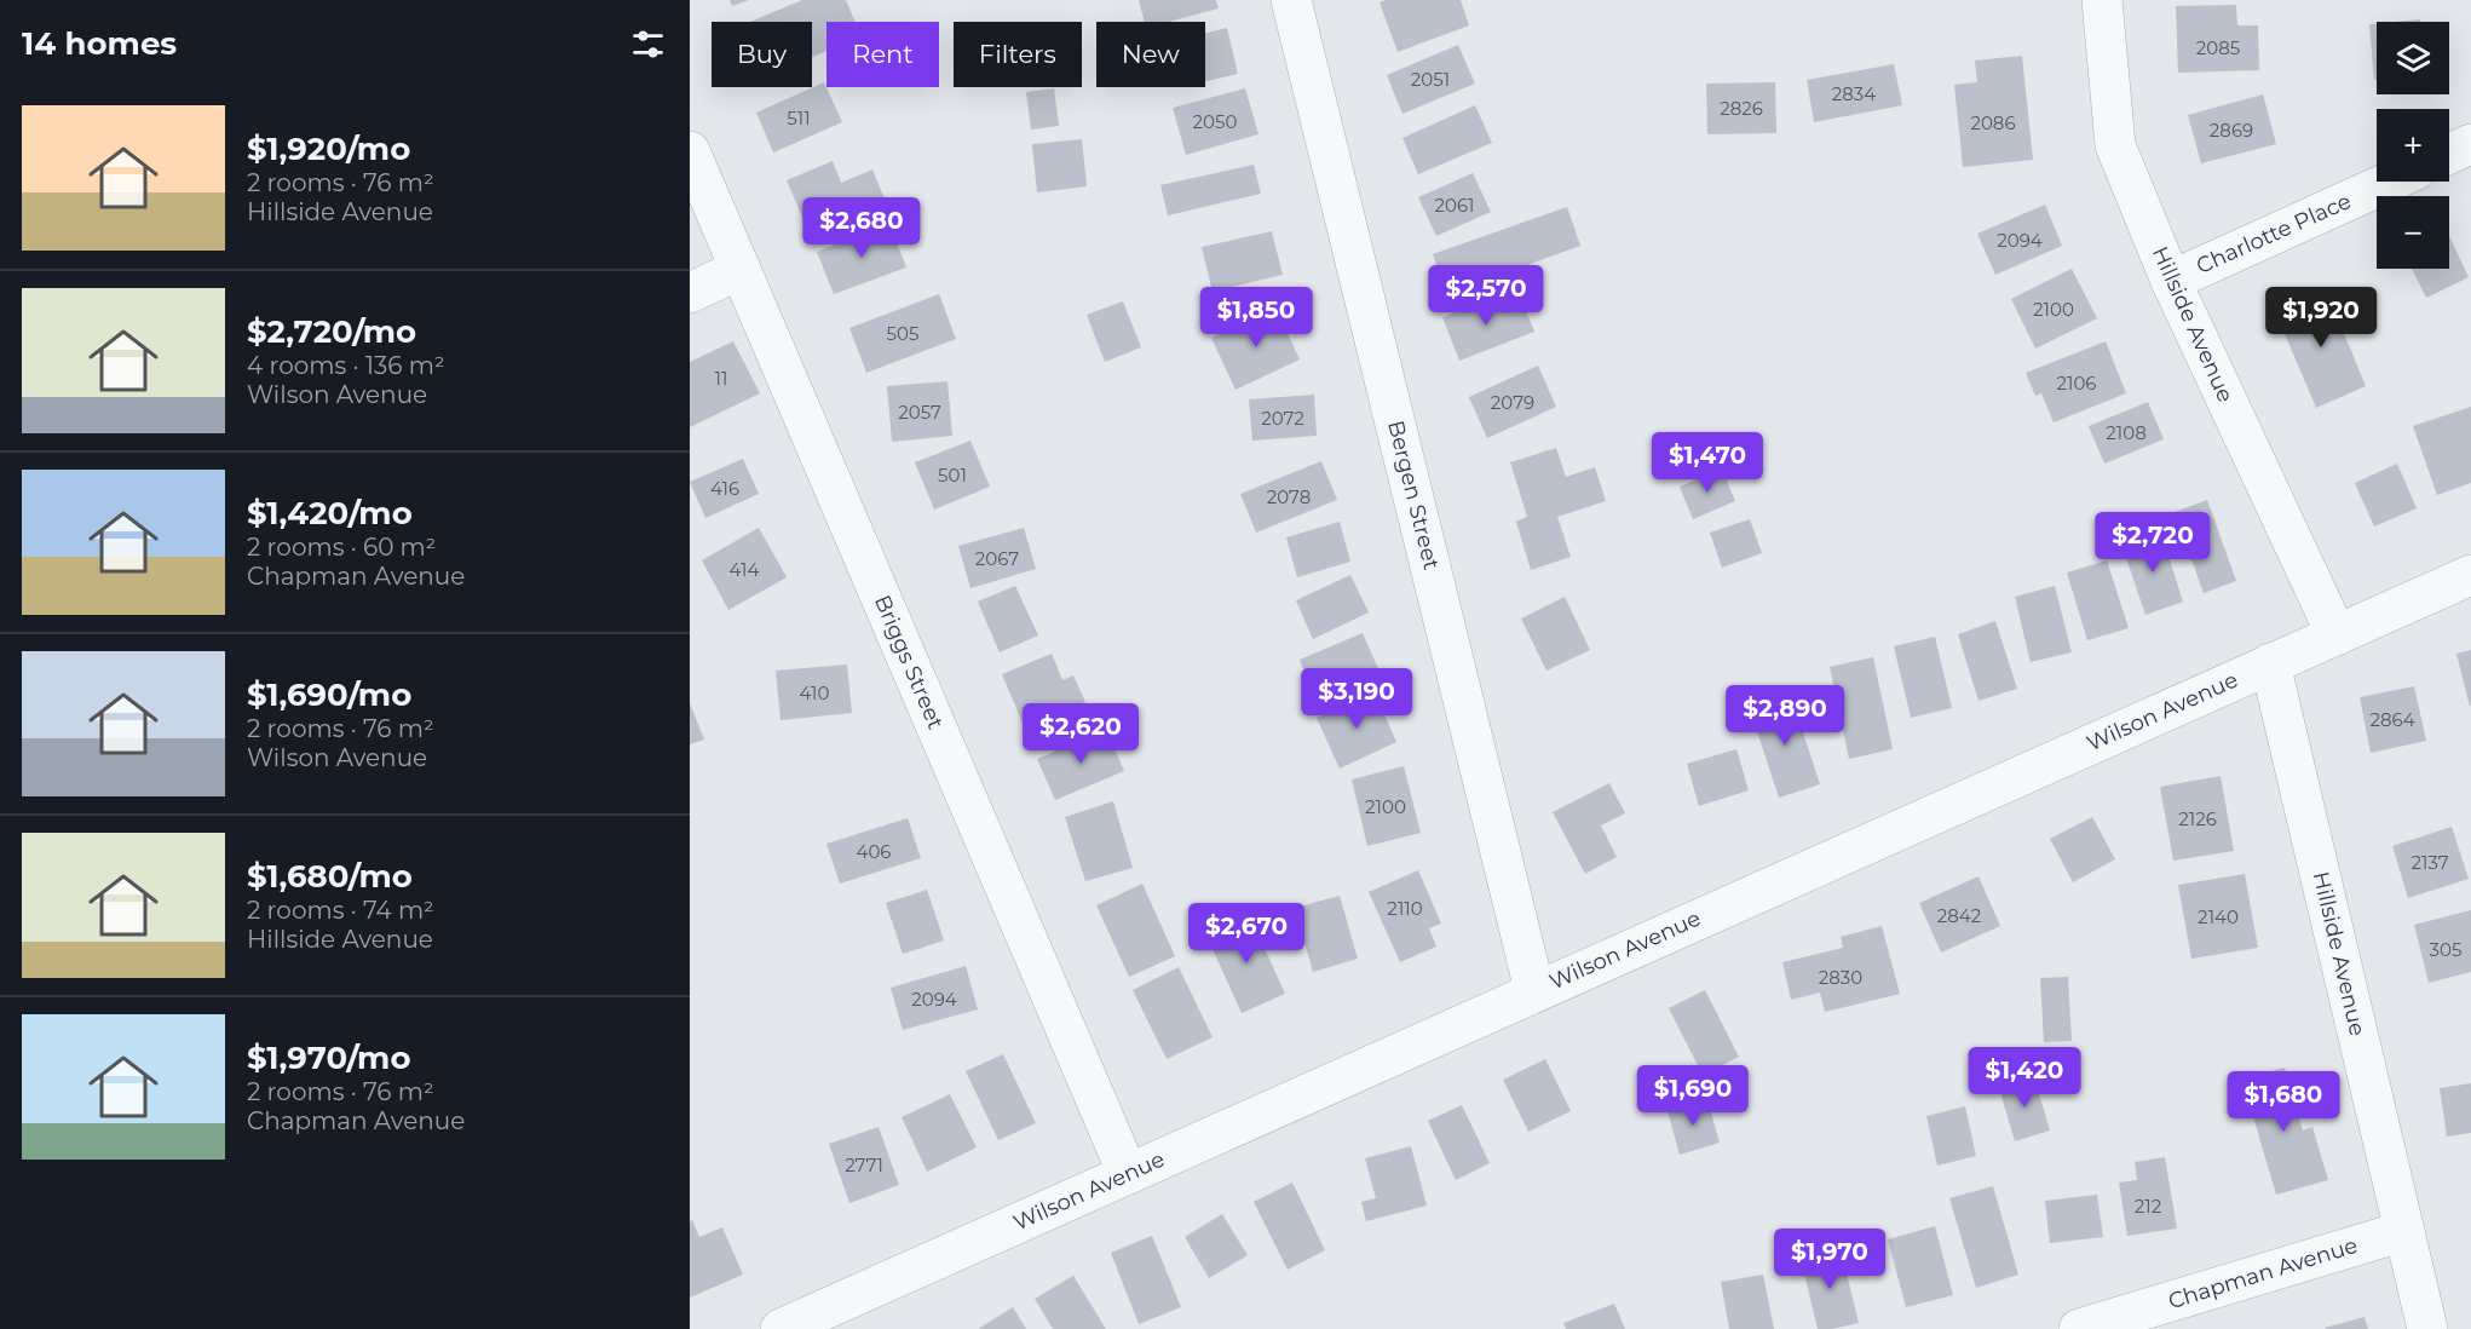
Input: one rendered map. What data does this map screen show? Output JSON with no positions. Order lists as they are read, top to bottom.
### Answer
{
  "streets": {
    "street": [
      "Charlotte Place",
      "Hillside Avenue",
      "Bergen Street",
      "Briggs Street",
      "Wilson Avenue",
      "Chapman Avenue"
    ]
  },
  "crossings": [
    ["Charlotte Place", "Hillside Avenue"],
    ["Hillside Avenue", "Wilson Avenue"],
    ["Hillside Avenue", "Chapman Avenue"],
    ["Bergen Street", "Wilson Avenue"],
    ["Briggs Street", "Wilson Avenue"]
  ],
  "house_numbers": [
    "2085",
    "2051",
    "2834",
    "2826",
    "511",
    "2050",
    "2086",
    "2869",
    "2061",
    "2094",
    "2100",
    "505",
    "11",
    "2106",
    "2079",
    "2057",
    "2072",
    "2108",
    "501",
    "416",
    "2078",
    "2067",
    "414",
    "410",
    "2864",
    "2100",
    "2126",
    "406",
    "2137",
    "2110",
    "2842",
    "2140",
    "305",
    "2830",
    "2094",
    "2771",
    "212"
  ],
  "page": {
    "heading": "14 homes",
    "map_buttons": ["+", "−"],
    "chip": [
      "Buy",
      "Rent",
      "Filters",
      "New"
    ],
    "list": [
      {
        "name": "$1,920/mo",
        "note": "2 rooms · 76 m² · Hillside Avenue"
      },
      {
        "name": "$2,720/mo",
        "note": "4 rooms · 136 m² · Wilson Avenue"
      },
      {
        "name": "$1,420/mo",
        "note": "2 rooms · 60 m² · Chapman Avenue"
      },
      {
        "name": "$1,690/mo",
        "note": "2 rooms · 76 m² · Wilson Avenue"
      },
      {
        "name": "$1,680/mo",
        "note": "2 rooms · 74 m² · Hillside Avenue"
      },
      {
        "name": "$1,970/mo",
        "note": "2 rooms · 76 m² · Chapman Avenue"
      }
    ],
    "price": [
      "$2,680",
      "$2,570",
      "$1,850",
      "$1,920",
      "$1,470",
      "$2,720",
      "$3,190",
      "$2,890",
      "$2,620",
      "$2,670",
      "$1,420",
      "$1,690",
      "$1,680",
      "$1,970"
    ]
  }
}
